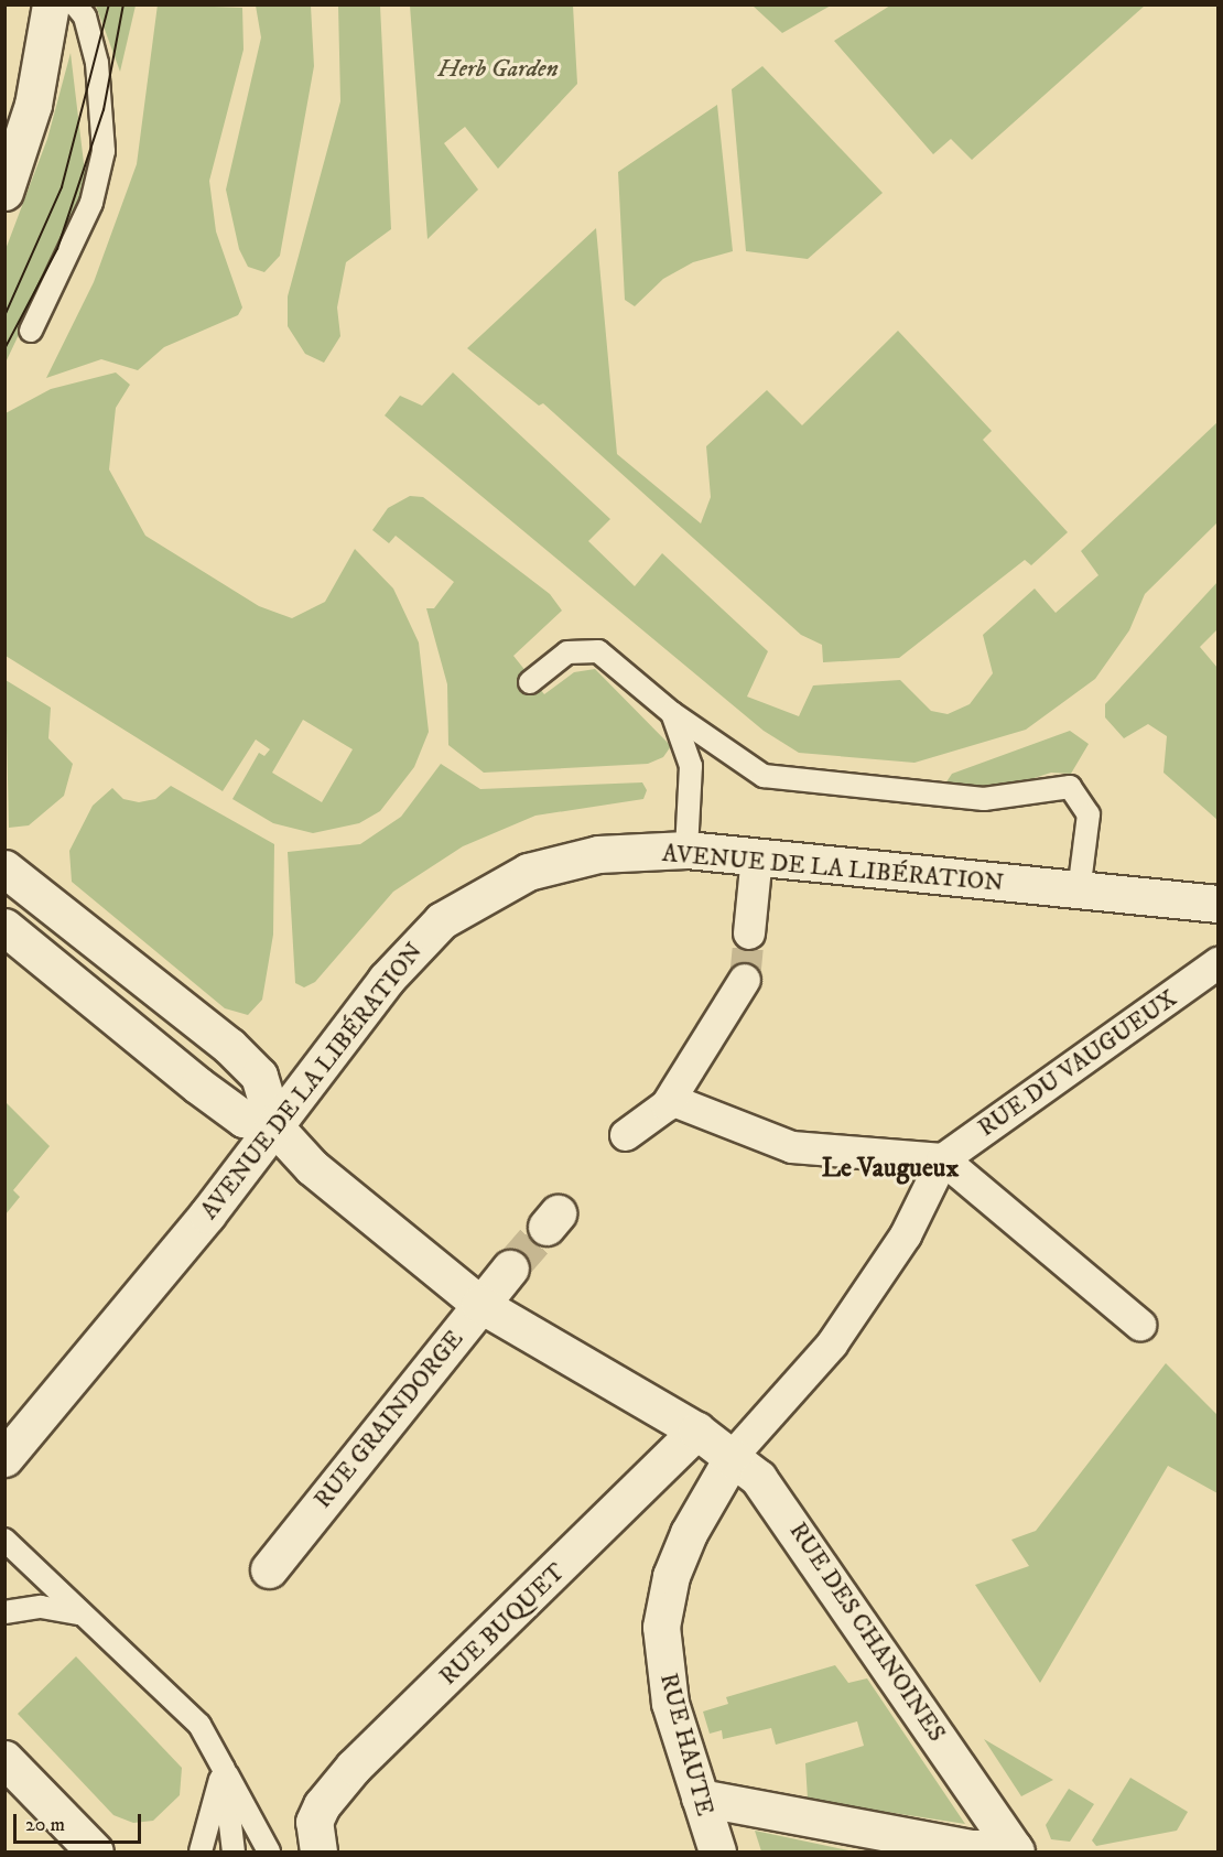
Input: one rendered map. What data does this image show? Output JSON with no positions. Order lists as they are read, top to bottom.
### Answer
{
  "streets": {
    "street": [
      "AVENUE DE LA LIBÉRATION",
      "RUE DU VAUGUEUX",
      "RUE GRAINDORGE",
      "RUE BUQUET",
      "RUE DES CHANOINES",
      "RUE HAUTE"
    ]
  },
  "crossings": [
    ["AVENUE DE LA LIBÉRATION", "RUE DES CHANOINES"],
    ["RUE DU VAUGUEUX", "RUE DES CHANOINES"],
    ["RUE DU VAUGUEUX", "RUE HAUTE"],
    ["RUE GRAINDORGE", "RUE DES CHANOINES"],
    ["RUE BUQUET", "RUE DES CHANOINES"],
    ["RUE DES CHANOINES", "RUE HAUTE"]
  ],
  "districts": ["Le Vaugueux"],
  "parks": ["Herb Garden"],
  "scale_bar": "20 m"
}
